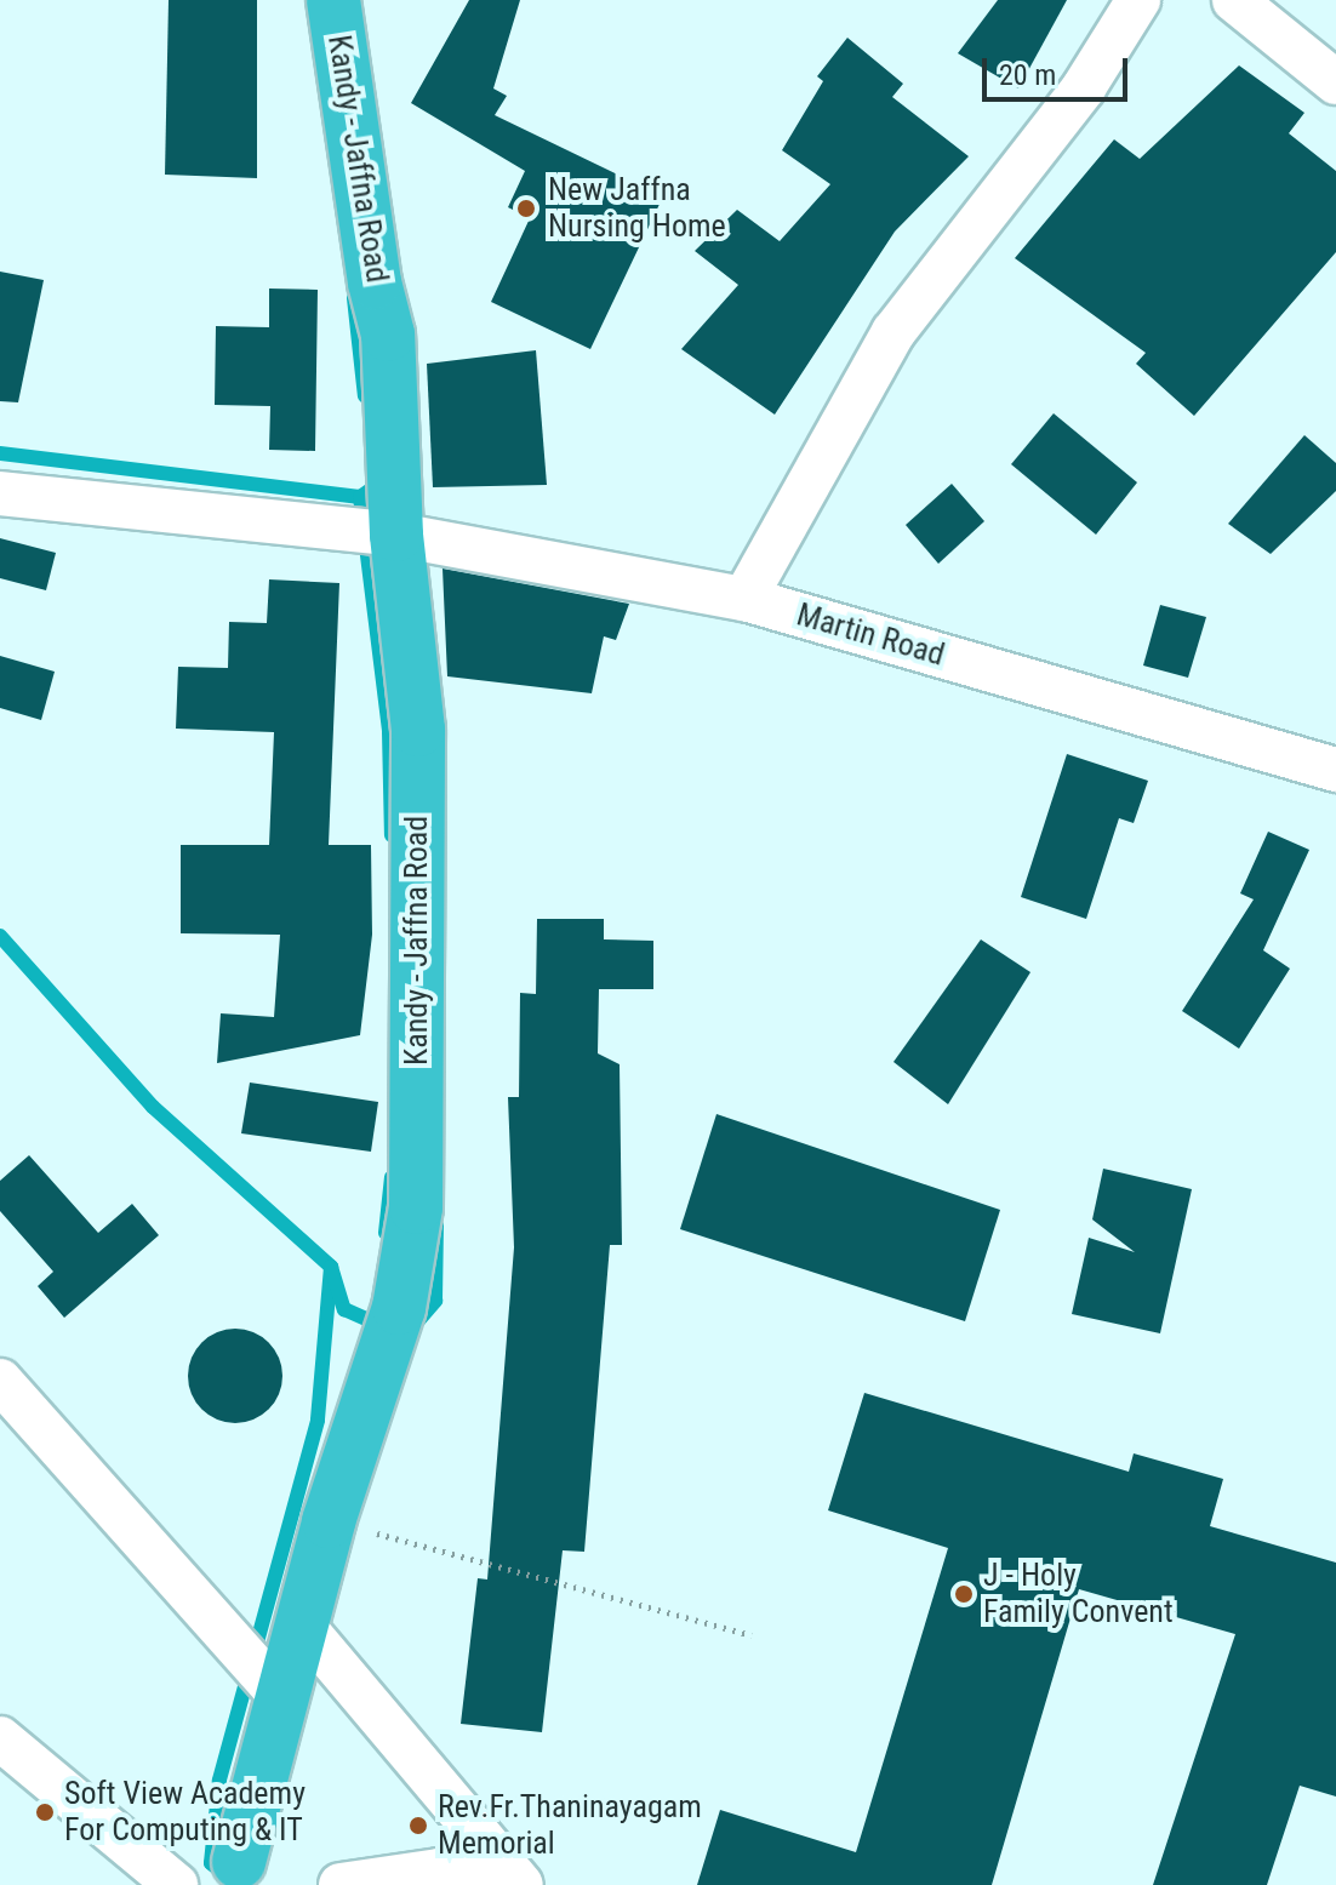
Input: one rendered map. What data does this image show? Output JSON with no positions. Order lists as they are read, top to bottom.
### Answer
{
  "streets": {
    "highway": ["Kandy - Jaffna Road"],
    "street": ["Martin Road"]
  },
  "crossings": [
    ["Kandy - Jaffna Road", "Martin Road"]
  ],
  "places": [
    "New Jaffna Nursing Home",
    "J - Holy Family Convent",
    "Soft View Academy For Computing & IT",
    "Rev.Fr.Thaninayagam Memorial"
  ],
  "scale_bar": "20 m"
}
